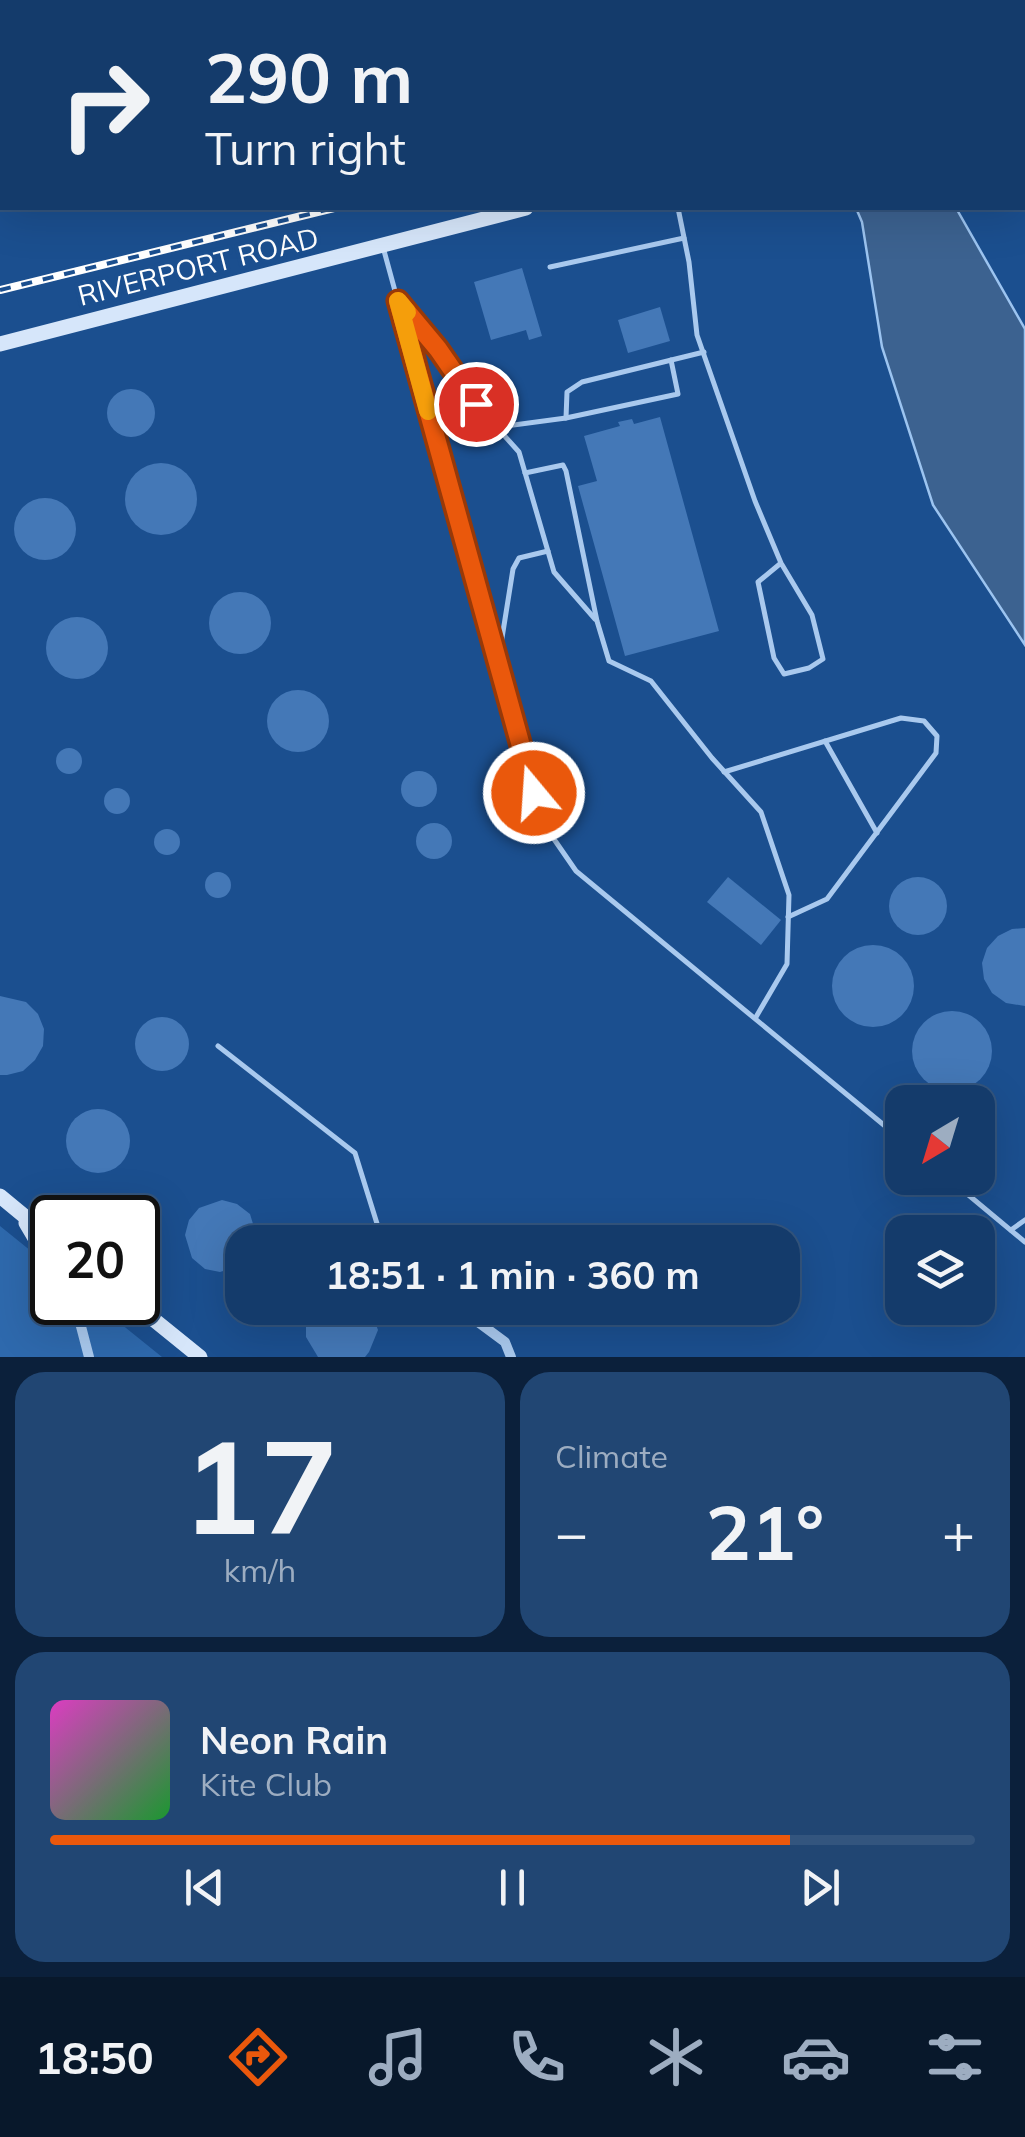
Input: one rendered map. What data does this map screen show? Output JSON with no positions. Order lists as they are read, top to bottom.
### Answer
{
  "streets": {
    "main road": ["RIVERPORT ROAD"]
  },
  "north": "bottom left",
  "page": {
    "turn": ["290 m", "Turn right"],
    "limit": "20",
    "trip": "18:51 · 1 min · 360 m",
    "tile": [
      ["17", "km/h"],
      "Climate"
    ],
    "heat": ["−", "21°", "+"],
    "song": ["Neon Rain", "Kite Club"],
    "tabs": "18:50"
  }
}
